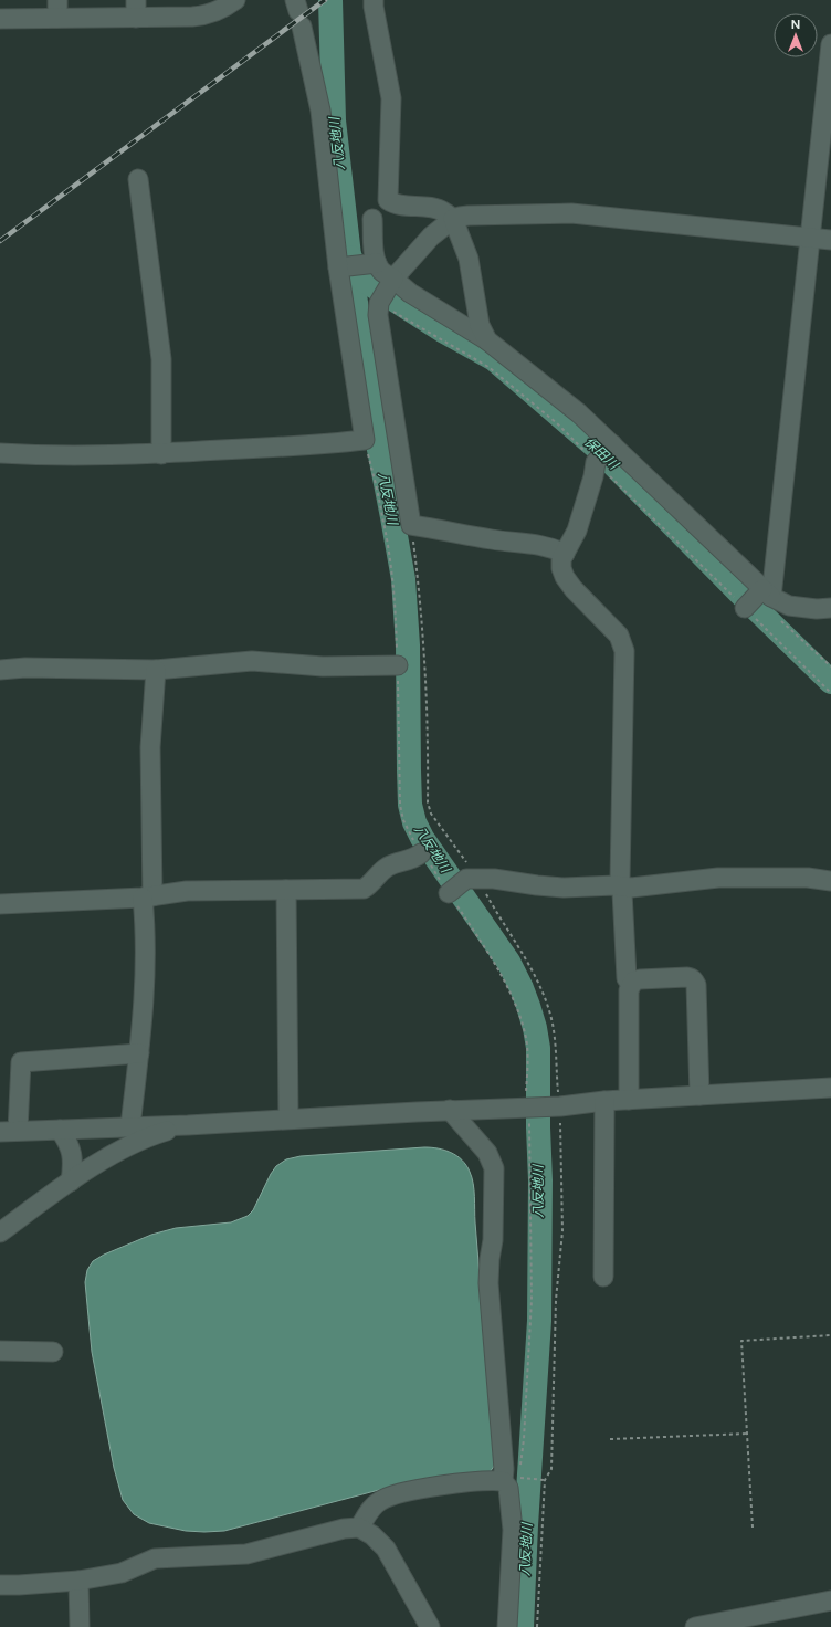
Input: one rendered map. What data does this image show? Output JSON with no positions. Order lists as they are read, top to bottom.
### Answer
{
  "water": ["八反地川", "保田川"],
  "north": "top"
}
